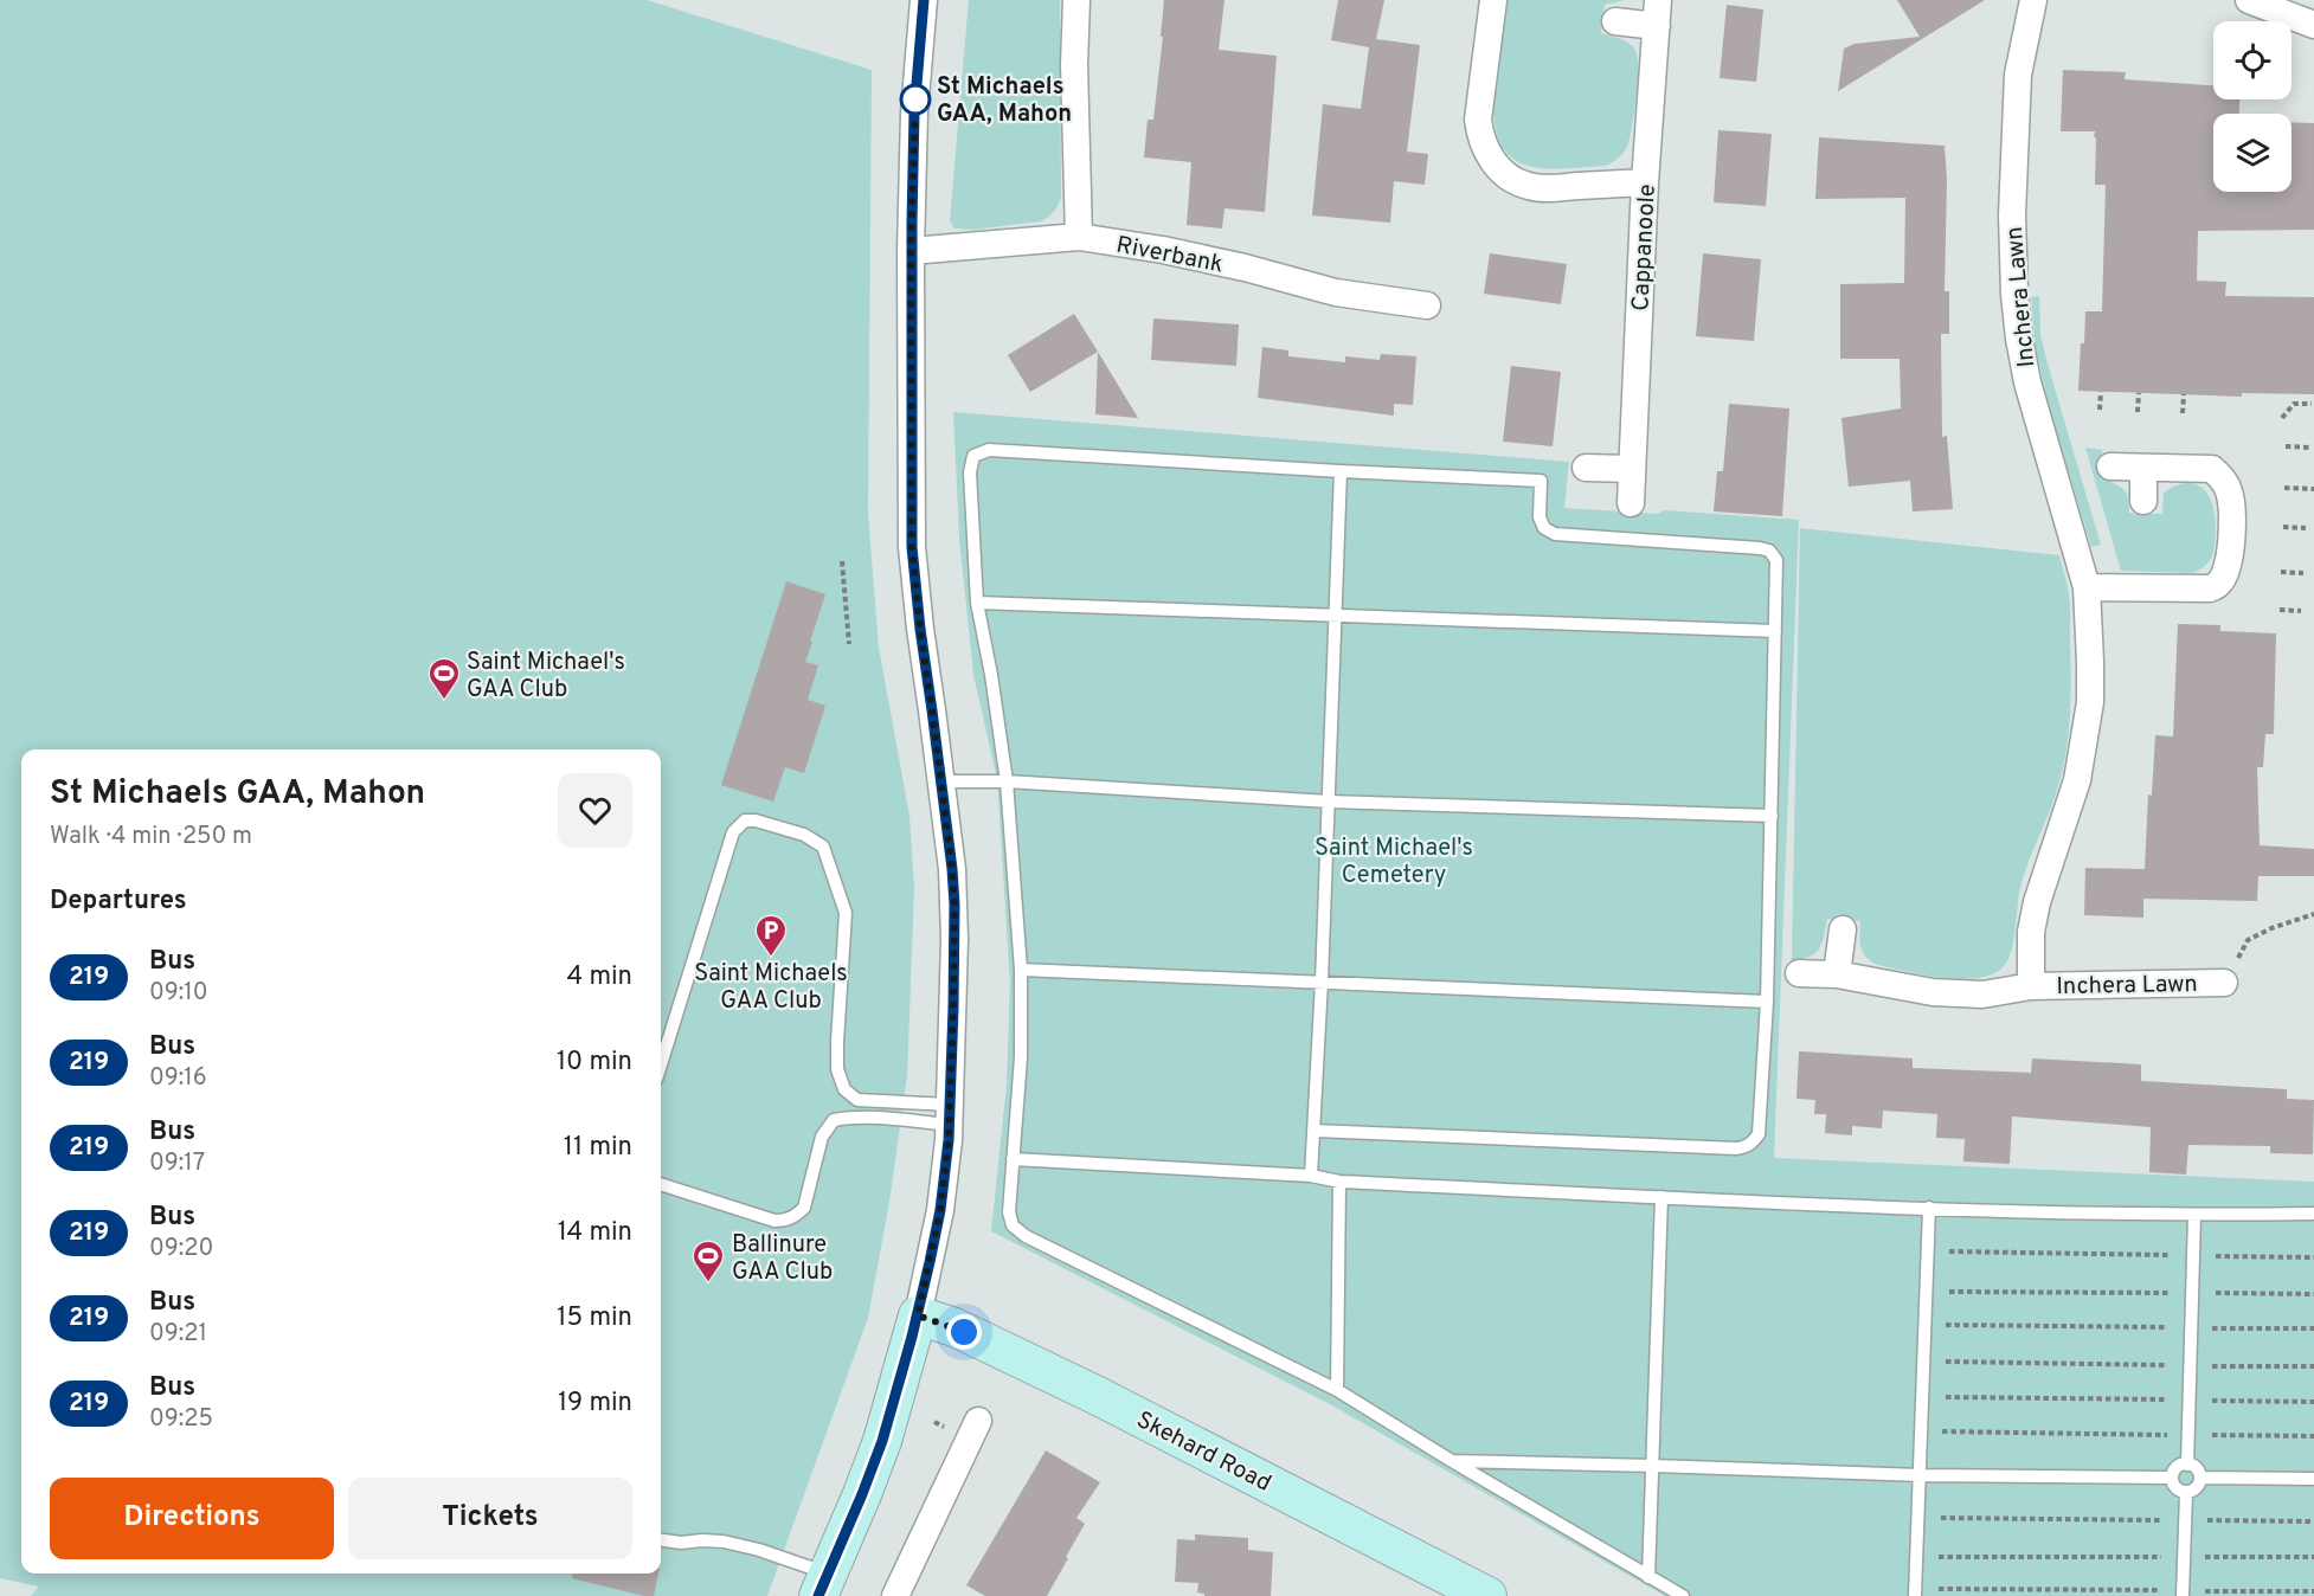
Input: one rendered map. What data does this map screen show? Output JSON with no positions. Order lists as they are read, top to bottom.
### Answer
{
  "streets": {
    "street": [
      "Cappanoole",
      "Riverbank",
      "Inchera Lawn",
      "Skehard Road"
    ]
  },
  "parks": ["Saint Michael's Cemetery"],
  "places": {
    "other": ["St Michaels GAA, Mahon"],
    "sports": ["Saint Michael's GAA Club", "Ballinure GAA Club"],
    "parking": ["Saint Michaels GAA Club"]
  },
  "lines": ["bus line 219"],
  "page": {
    "heading": [
      ["St Michaels GAA, Mahon", "Walk · 4 min · 250 m"],
      "Departures"
    ],
    "list": [
      {
        "mark": "219",
        "name": "Bus",
        "note": "09:10",
        "value": "4 min"
      },
      {
        "mark": "219",
        "name": "Bus",
        "note": "09:16",
        "value": "10 min"
      },
      {
        "mark": "219",
        "name": "Bus",
        "note": "09:17",
        "value": "11 min"
      },
      {
        "mark": "219",
        "name": "Bus",
        "note": "09:20",
        "value": "14 min"
      },
      {
        "mark": "219",
        "name": "Bus",
        "note": "09:21",
        "value": "15 min"
      },
      {
        "mark": "219",
        "name": "Bus",
        "note": "09:25",
        "value": "19 min"
      }
    ],
    "buttons": ["Directions", "Tickets"]
  }
}
